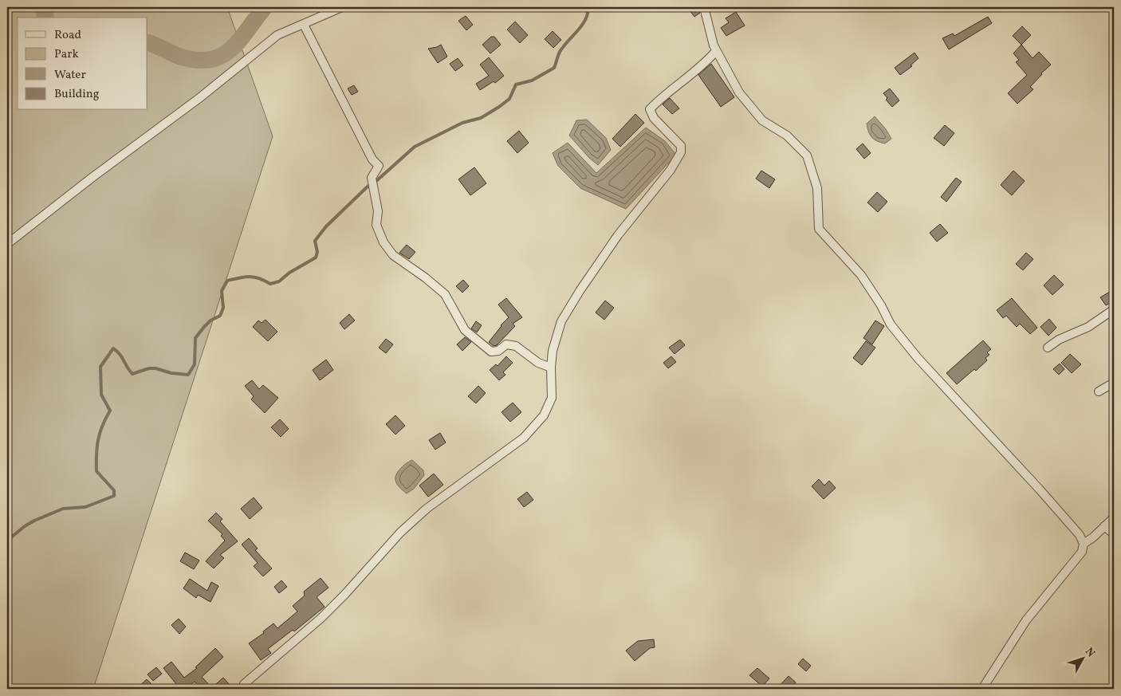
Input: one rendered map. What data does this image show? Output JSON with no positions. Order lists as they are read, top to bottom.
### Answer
{
  "legend": [
    "Road",
    "Park",
    "Water",
    "Building"
  ],
  "north": "top right"
}
